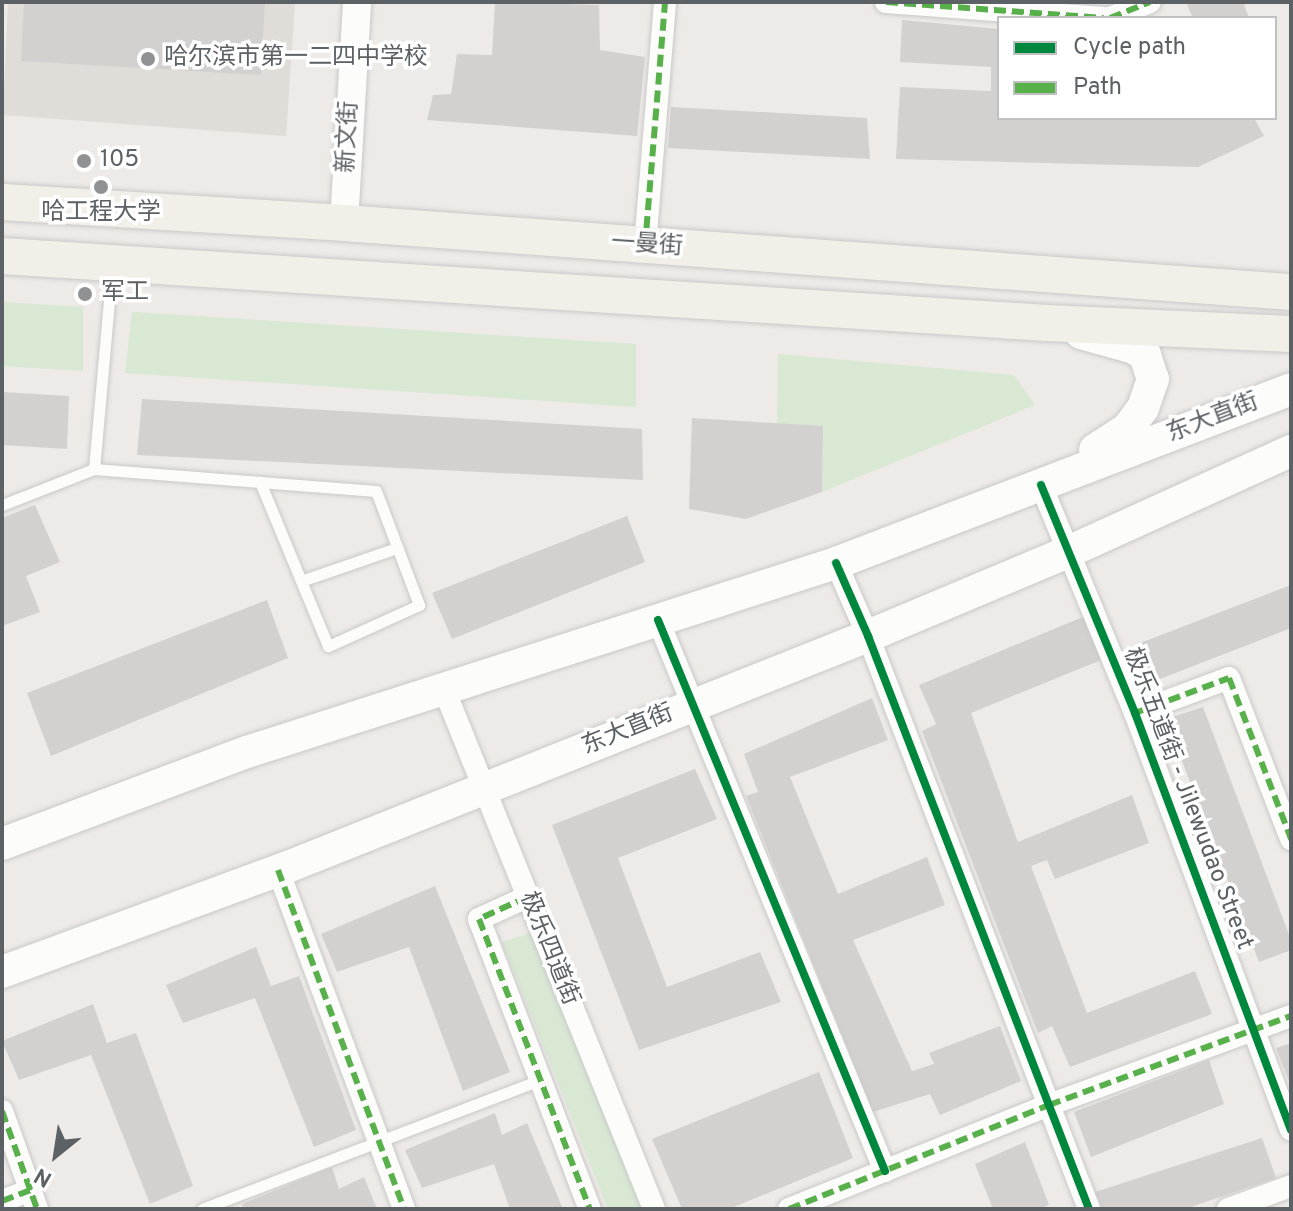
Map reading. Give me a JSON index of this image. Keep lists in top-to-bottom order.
{
  "streets": {
    "main road": ["一曼街", "东大直街"],
    "street": ["新文街", "极乐五道街 - Jilewudao Street", "极乐四道街"]
  },
  "crossings": [
    ["新文街", "一曼街"],
    ["东大直街", "极乐五道街 - Jilewudao Street"],
    ["东大直街", "极乐四道街"]
  ],
  "places": [
    "哈尔滨市第一二四中学校",
    "105",
    "哈工程大学",
    "军工"
  ],
  "legend": ["Cycle path", "Path"],
  "north": "bottom left"
}
